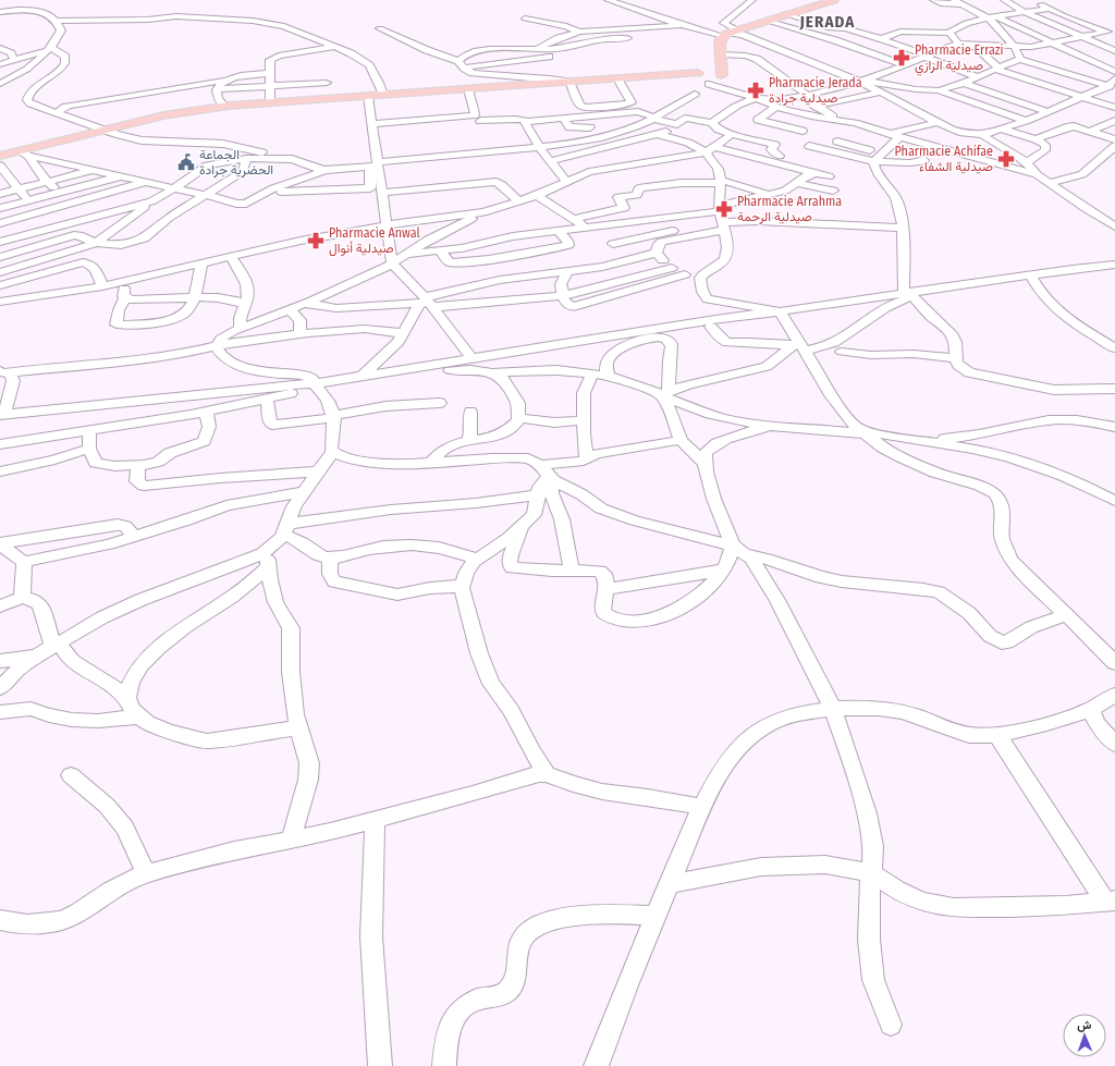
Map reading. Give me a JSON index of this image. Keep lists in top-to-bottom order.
{
  "districts": ["JERADA"],
  "places": {
    "pharmacy": [
      "Pharmacie Errazi صيدلية الرازي",
      "Pharmacie Jerada صيدلية جرادة",
      "Pharmacie Achifae صيدلية الشفاء",
      "Pharmacie Arrahma صيدلية الرحمة",
      "Pharmacie Anwal صيدلية أنوال"
    ],
    "public building": ["الجماعة الحضرية جرادة"]
  },
  "north": "top"
}
